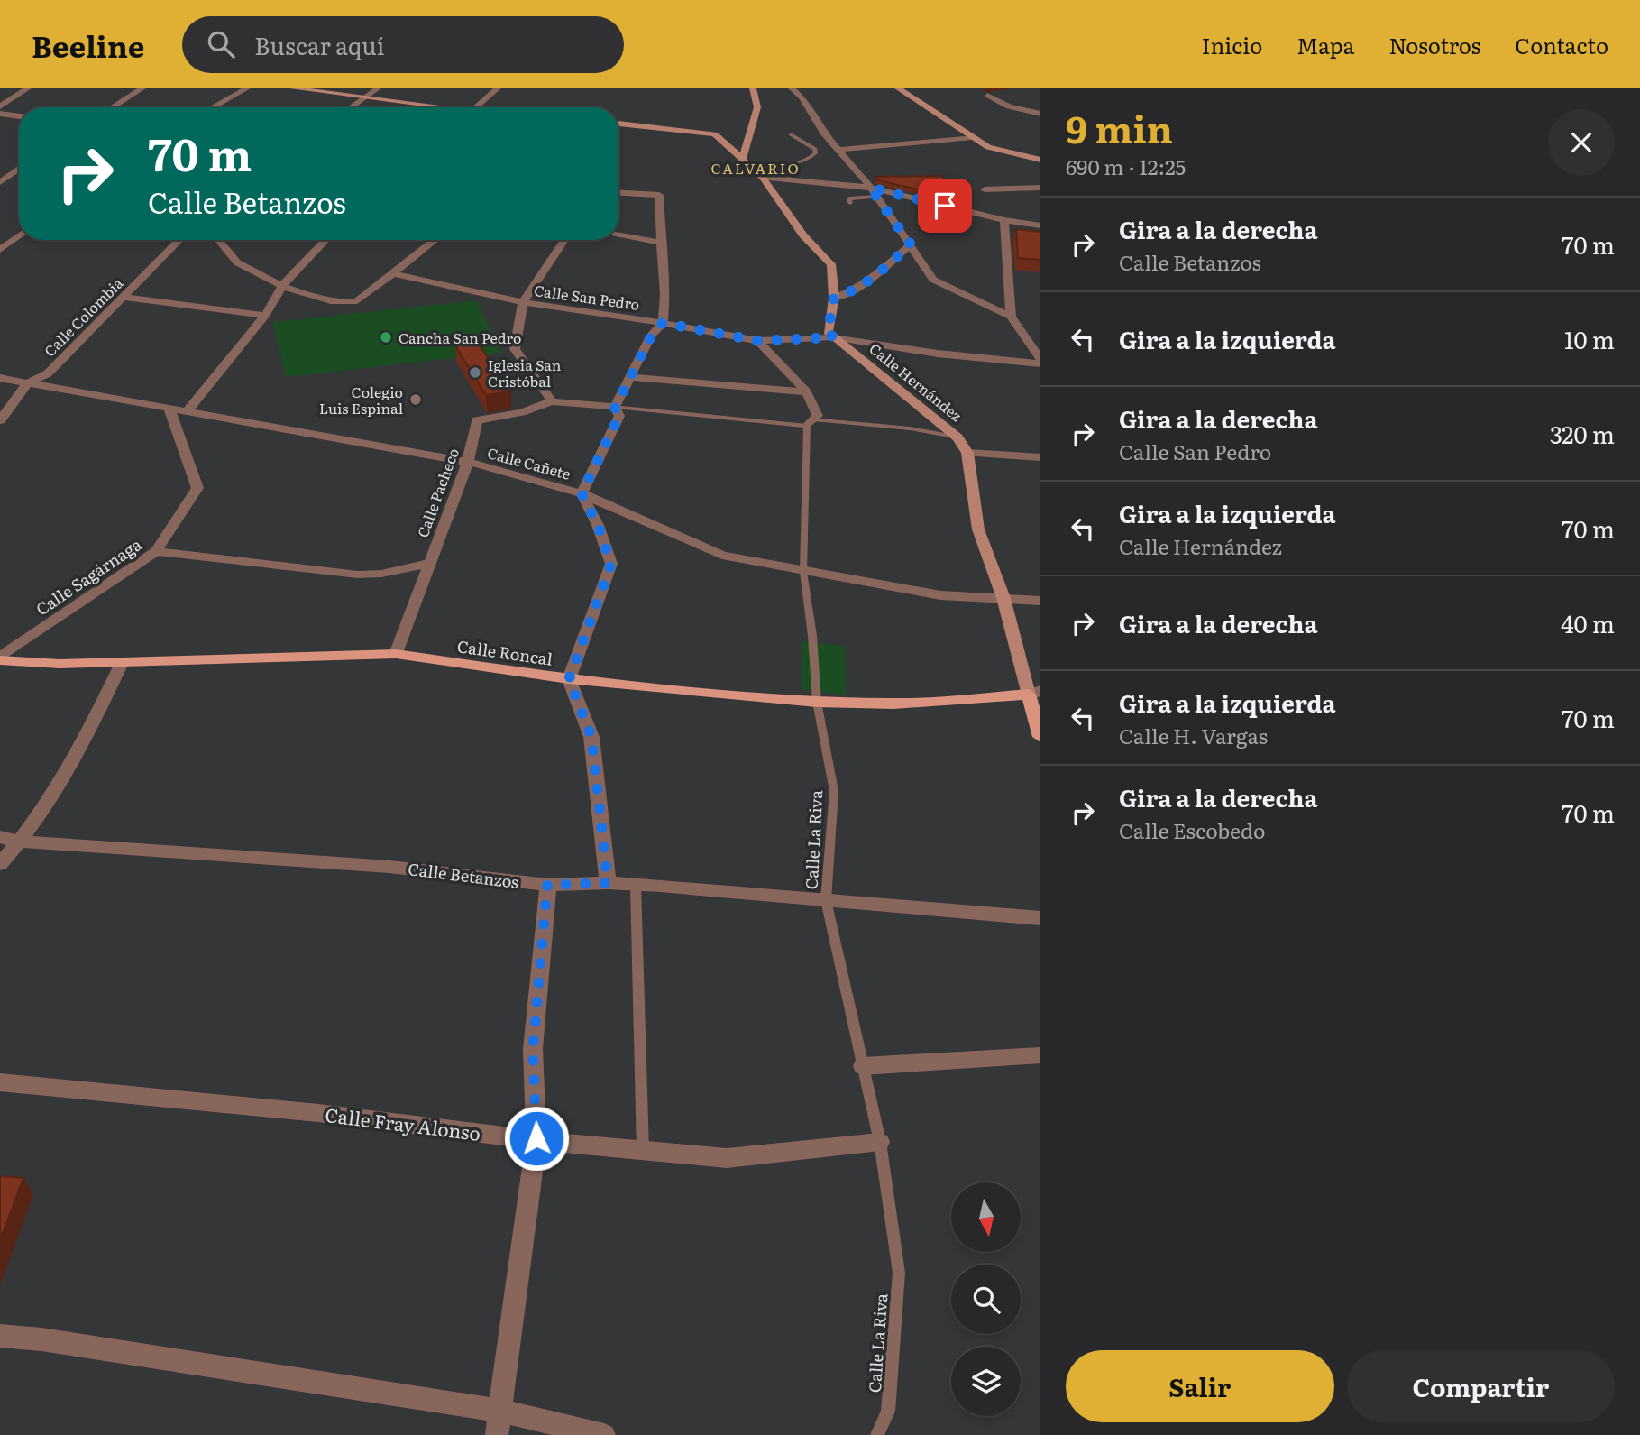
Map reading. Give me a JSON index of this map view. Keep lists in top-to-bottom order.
{
  "streets": {
    "main road": ["Calle Hernández", "Calle Roncal"],
    "street": [
      "Calle San Pedro",
      "Calle Colombia",
      "Calle Cañete",
      "Calle Pacheco",
      "Calle Sagárnaga",
      "Calle La Riva",
      "Calle Betanzos",
      "Calle Fray Alonso"
    ]
  },
  "crossings": [
    ["Calle San Pedro", "Calle Hernández"],
    ["Calle San Pedro", "Calle La Riva"],
    ["Calle Colombia", "Calle Cañete"],
    ["Calle Hernández", "Calle Cañete"],
    ["Calle Hernández", "Calle Roncal"],
    ["Calle Cañete", "Calle Pacheco"],
    ["Calle Cañete", "Calle Sagárnaga"],
    ["Calle Cañete", "Calle La Riva"],
    ["Calle Pacheco", "Calle Roncal"],
    ["Calle Sagárnaga", "Calle Roncal"],
    ["Calle Roncal", "Calle La Riva"],
    ["Calle La Riva", "Calle Betanzos"],
    ["Calle La Riva", "Calle Fray Alonso"]
  ],
  "districts": ["CALVARIO"],
  "places": ["Cancha San Pedro", "Iglesia San Cristóbal", "Colegio Luis Espinal"],
  "north": "bottom",
  "page": {
    "header": "Beeline",
    "search": "Buscar aquí",
    "nav": [
      "Inicio",
      "Mapa",
      "Nosotros",
      "Contacto"
    ],
    "heading": ["9 min", "690 m · 12:25"],
    "turn": ["70 m", "Calle Betanzos"],
    "list": [
      {
        "name": "Gira a la derecha",
        "note": "Calle Betanzos",
        "value": "70 m"
      },
      {
        "name": "Gira a la izquierda",
        "value": "10 m"
      },
      {
        "name": "Gira a la derecha",
        "note": "Calle San Pedro",
        "value": "320 m"
      },
      {
        "name": "Gira a la izquierda",
        "note": "Calle Hernández",
        "value": "70 m"
      },
      {
        "name": "Gira a la derecha",
        "value": "40 m"
      },
      {
        "name": "Gira a la izquierda",
        "note": "Calle H. Vargas",
        "value": "70 m"
      },
      {
        "name": "Gira a la derecha",
        "note": "Calle Escobedo",
        "value": "70 m"
      }
    ],
    "buttons": ["Salir", "Compartir"]
  }
}
